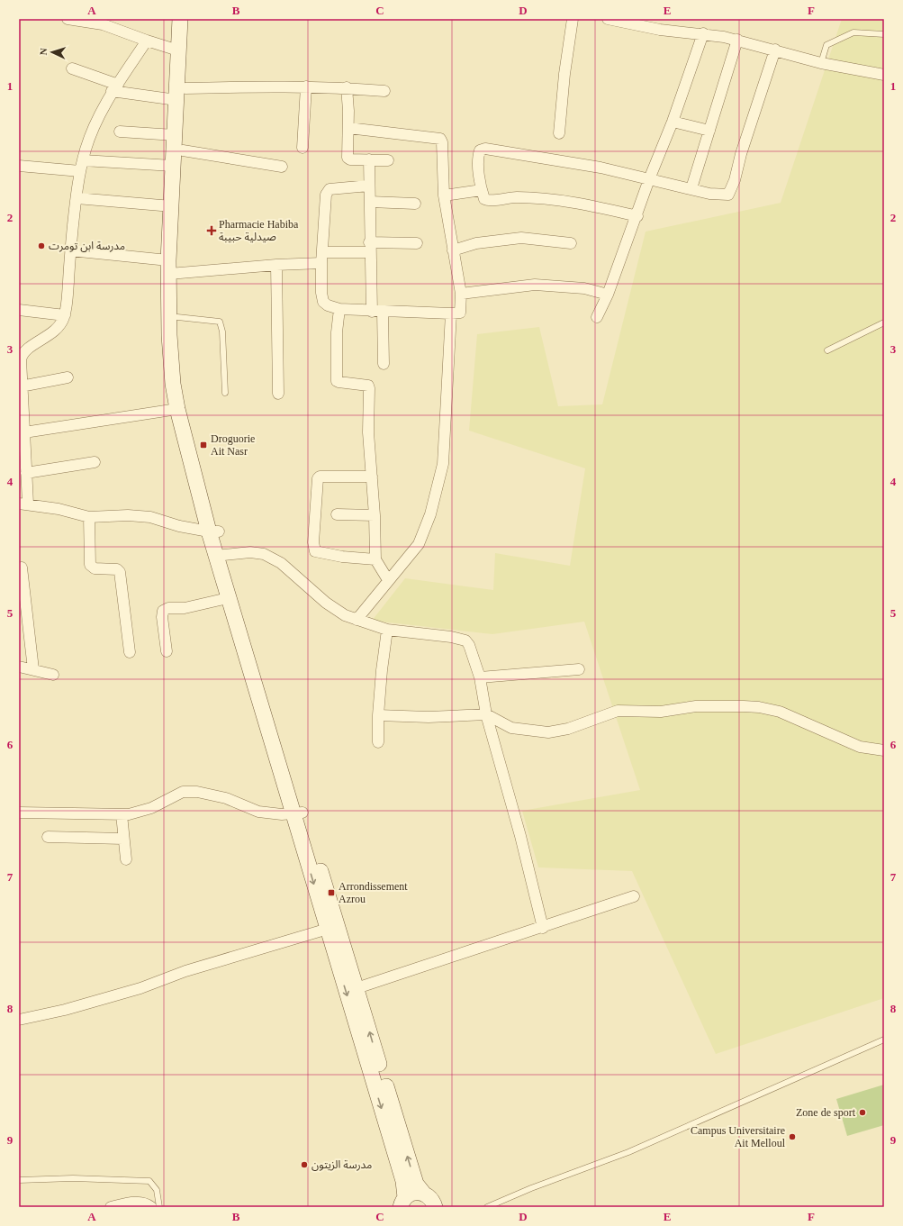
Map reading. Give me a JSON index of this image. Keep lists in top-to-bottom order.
{
  "places": {
    "health": ["Pharmacie Habiba صيدلية حبيبة"],
    "other": [
      "مدرسة ابن تومرت",
      "Zone de sport",
      "Campus Universitaire Ait Melloul",
      "مدرسة الزيتون"
    ],
    "transit": ["Droguorie Ait Nasr", "Arrondissement Azrou"]
  },
  "north": "left",
  "grid": {
    "columns": [
      "A",
      "B",
      "C",
      "D",
      "E",
      "F"
    ],
    "rows": [
      "1",
      "2",
      "3",
      "4",
      "5",
      "6",
      "7",
      "8",
      "9"
    ]
  }
}
